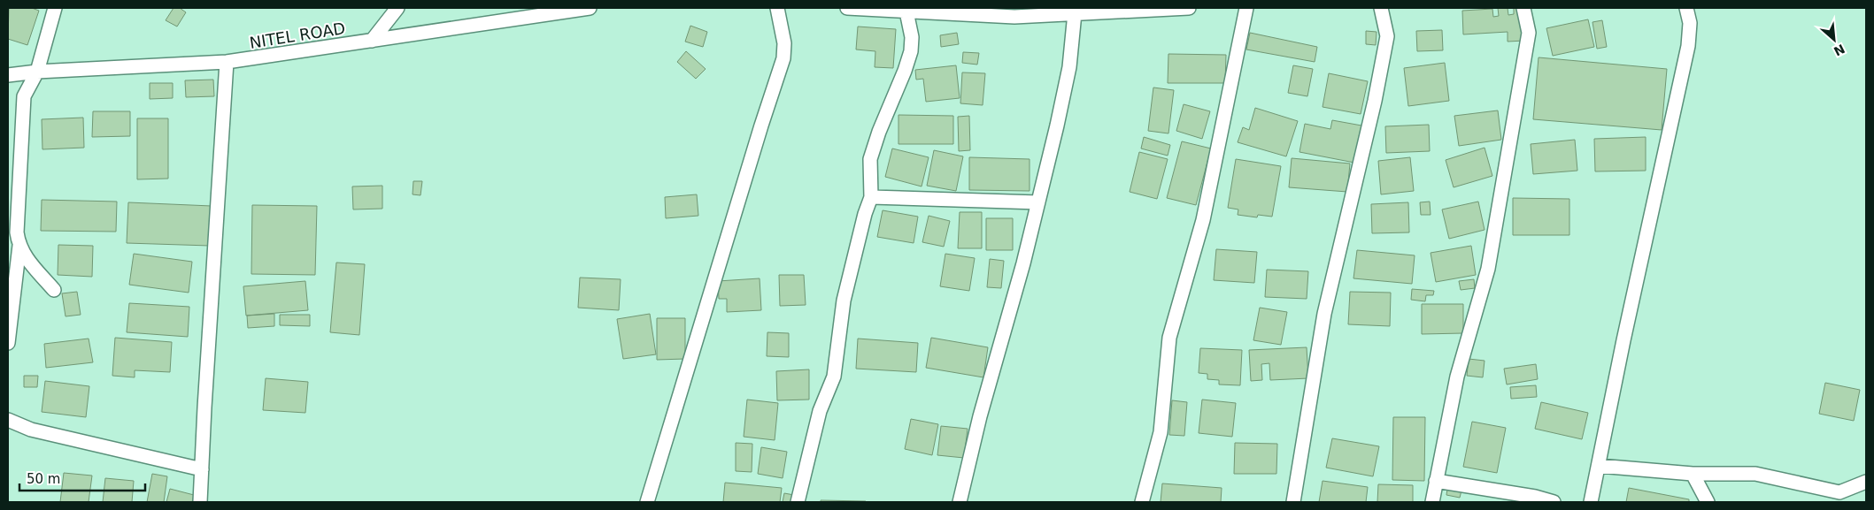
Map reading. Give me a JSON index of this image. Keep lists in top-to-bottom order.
{
  "streets": {
    "street": ["NITEL ROAD"]
  },
  "scale_bar": "50 m",
  "north": "bottom right"
}
